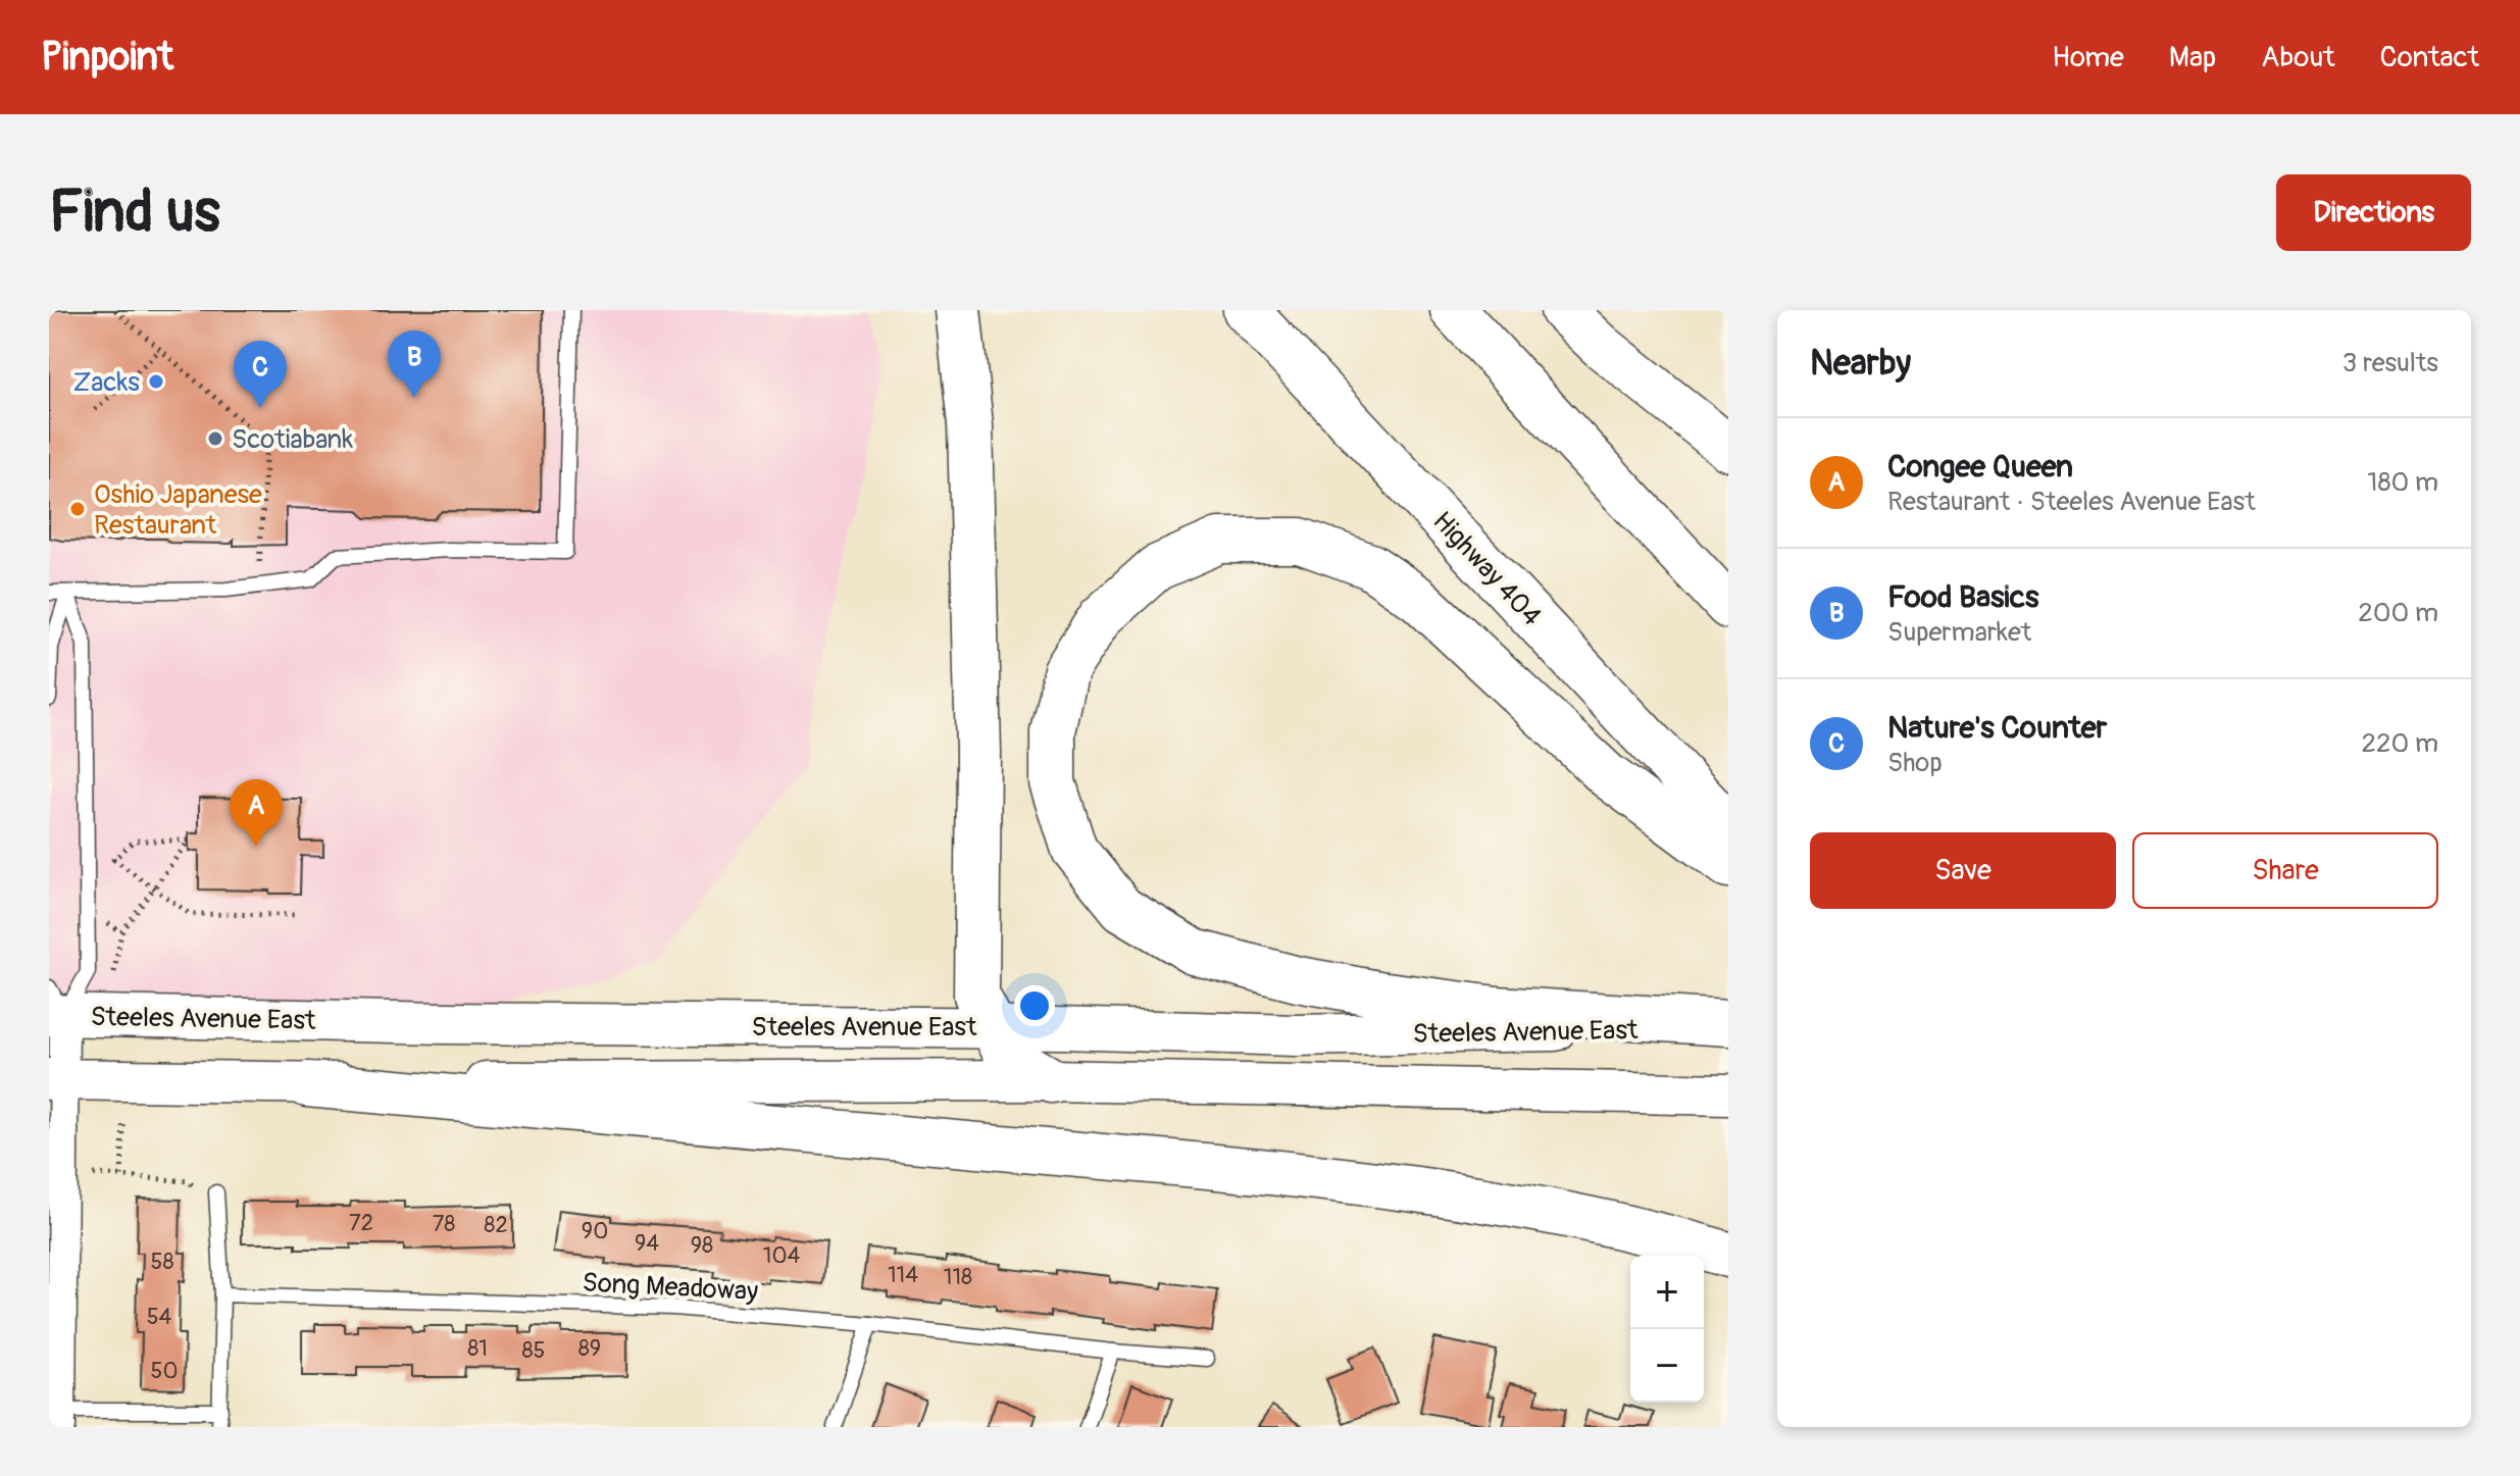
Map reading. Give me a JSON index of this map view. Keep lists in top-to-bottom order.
{
  "streets": {
    "highway": ["Highway 404"],
    "main road": ["Steeles Avenue East"],
    "lane": ["Song Meadoway"]
  },
  "places": ["Zacks", "Scotiabank", "Oshio Japanese Restaurant"],
  "house_numbers": [
    "72",
    "78",
    "82",
    "90",
    "94",
    "98",
    "104",
    "58",
    "114",
    "118",
    "54",
    "81",
    "89",
    "85",
    "50"
  ],
  "page": {
    "header": "Pinpoint",
    "nav": [
      "Home",
      "Map",
      "About",
      "Contact"
    ],
    "buttons": [
      "Directions",
      ["Save", "Share"]
    ],
    "title": "Find us",
    "heading": ["Nearby", "3 results"],
    "pins": ["B", "C", "A"],
    "list": [
      {
        "mark": "A",
        "name": "Congee Queen",
        "note": "Restaurant · Steeles Avenue East",
        "value": "180 m"
      },
      {
        "mark": "B",
        "name": "Food Basics",
        "note": "Supermarket",
        "value": "200 m"
      },
      {
        "mark": "C",
        "name": "Nature's Counter",
        "note": "Shop",
        "value": "220 m"
      }
    ],
    "map_buttons": ["+", "−"]
  }
}
